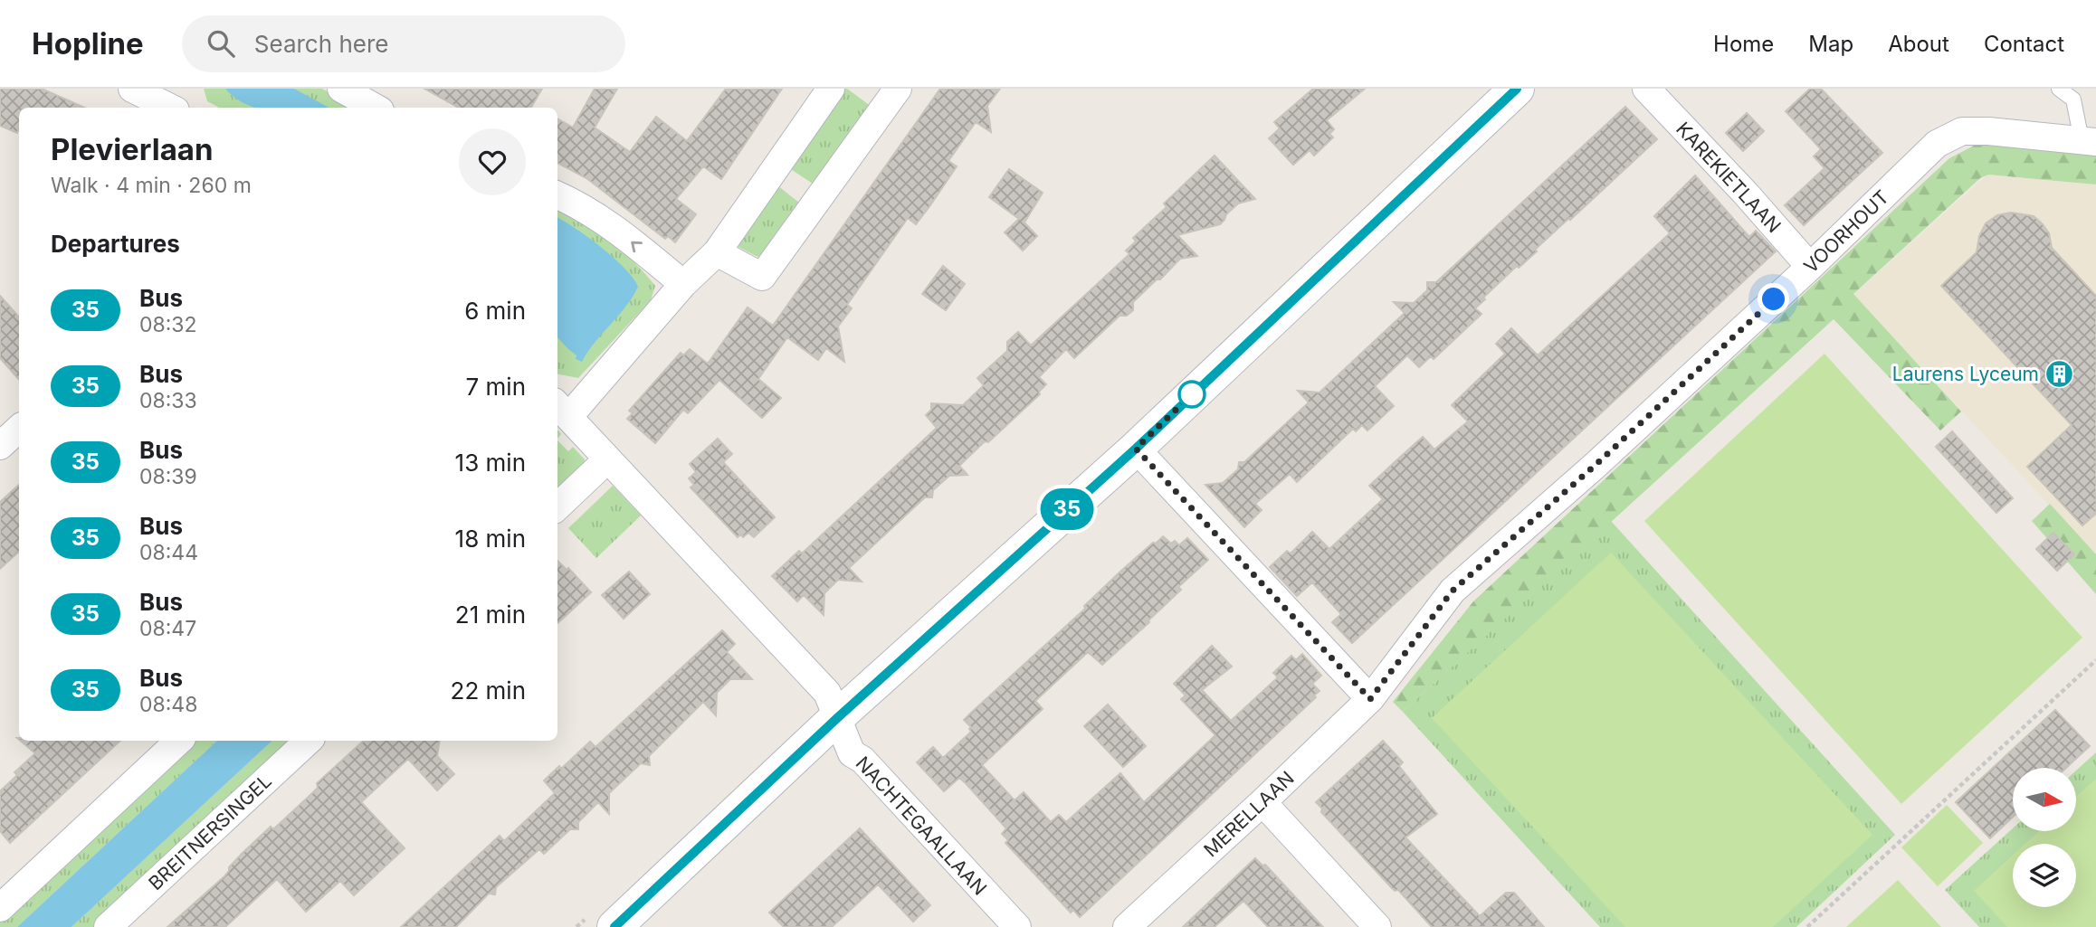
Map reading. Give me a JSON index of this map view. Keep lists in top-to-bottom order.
{
  "streets": {
    "street": [
      "KAREKIETLAAN",
      "VOORHOUT",
      "MERELLAAN",
      "NACHTEGAALLAAN",
      "BREITNERSINGEL"
    ]
  },
  "crossings": [
    ["KAREKIETLAAN", "VOORHOUT"],
    ["VOORHOUT", "MERELLAAN"]
  ],
  "places": {
    "building": ["Laurens Lyceum"]
  },
  "lines": ["bus line 35"],
  "north": "right",
  "page": {
    "header": "Hopline",
    "search": "Search here",
    "nav": [
      "Home",
      "Map",
      "About",
      "Contact"
    ],
    "on_map": "35",
    "heading": [
      ["Plevierlaan", "Walk · 4 min · 260 m"],
      "Departures"
    ],
    "list": [
      {
        "mark": "35",
        "name": "Bus",
        "note": "08:32",
        "value": "6 min"
      },
      {
        "mark": "35",
        "name": "Bus",
        "note": "08:33",
        "value": "7 min"
      },
      {
        "mark": "35",
        "name": "Bus",
        "note": "08:39",
        "value": "13 min"
      },
      {
        "mark": "35",
        "name": "Bus",
        "note": "08:44",
        "value": "18 min"
      },
      {
        "mark": "35",
        "name": "Bus",
        "note": "08:47",
        "value": "21 min"
      },
      {
        "mark": "35",
        "name": "Bus",
        "note": "08:48",
        "value": "22 min"
      }
    ]
  }
}
